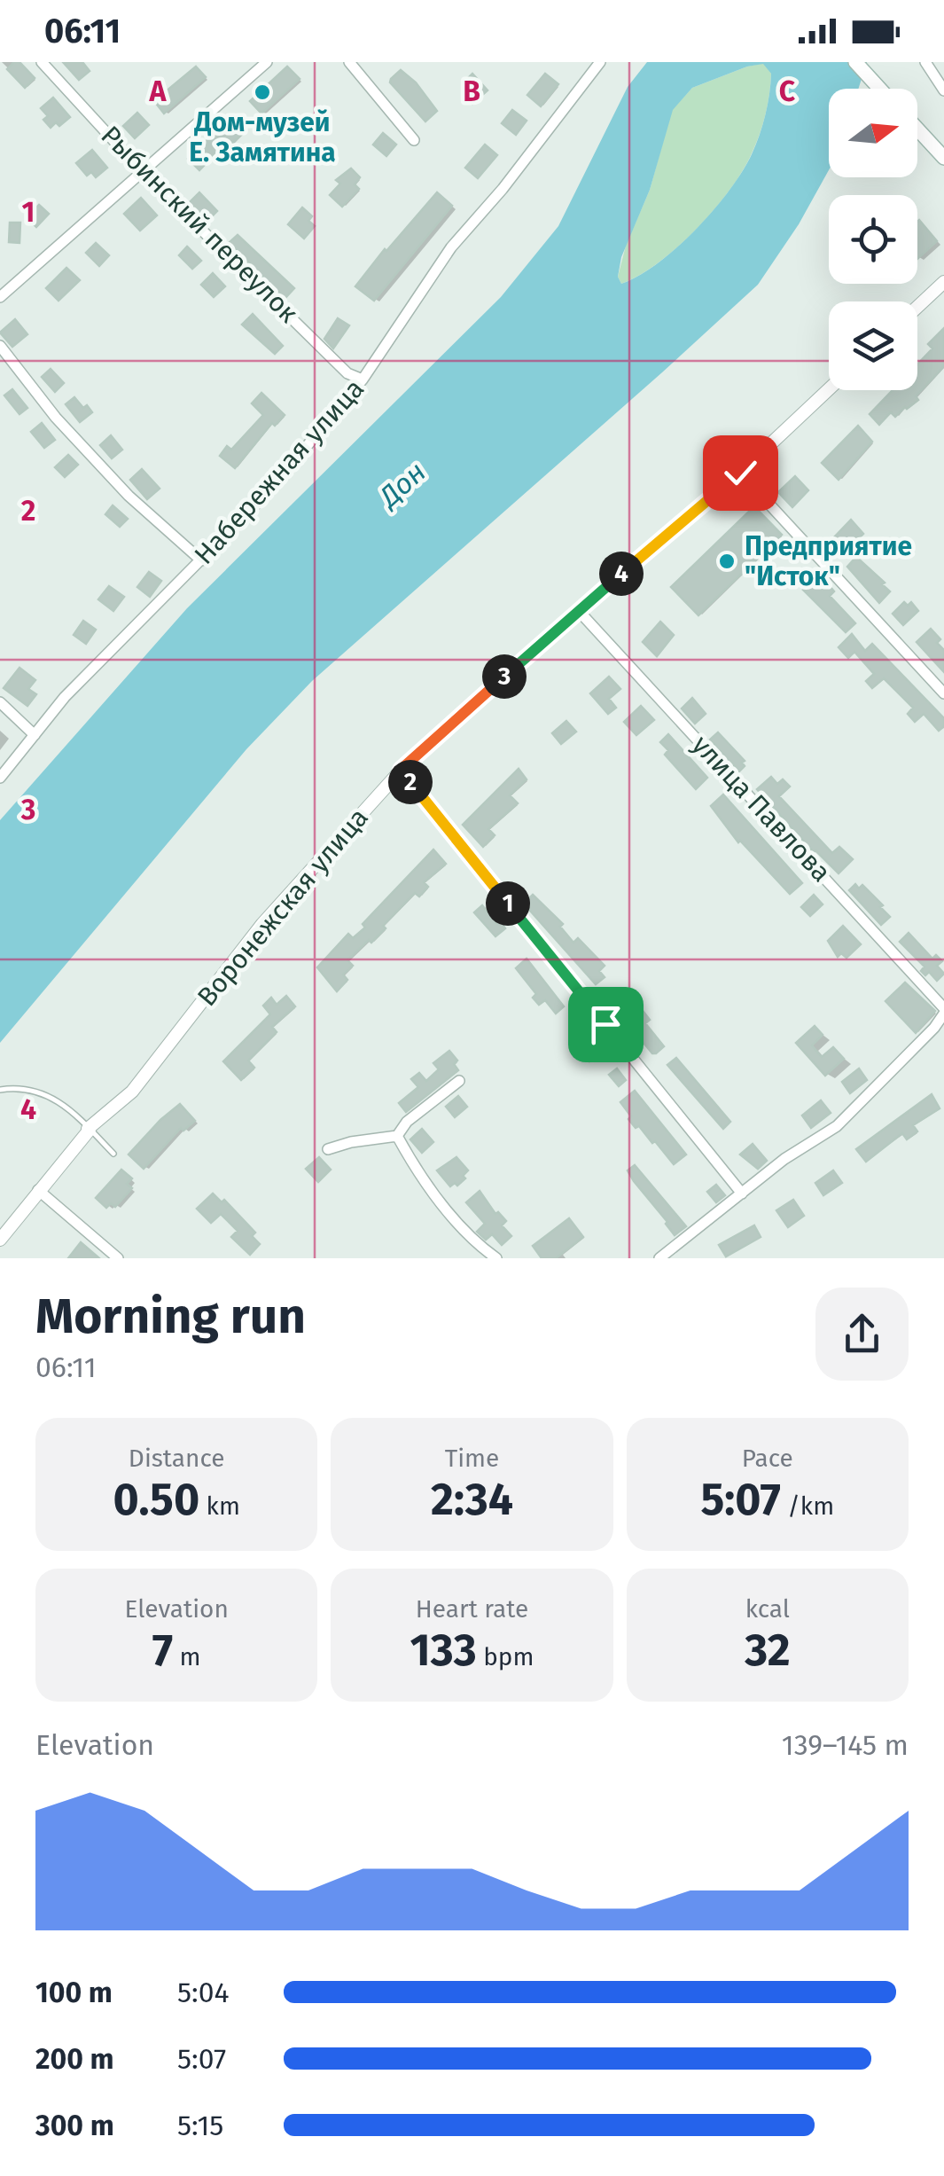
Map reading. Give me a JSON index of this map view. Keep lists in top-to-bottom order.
{
  "streets": {
    "street": [
      "Рыбинский переулок",
      "Набережная улица",
      "улица Павлова",
      "Воронежская улица"
    ]
  },
  "crossings": [
    ["Рыбинский переулок", "Набережная улица"],
    ["улица Павлова", "Воронежская улица"]
  ],
  "water": ["Дон"],
  "places": ["Дом-музей Е. Замятина", "Предприятие \"Исток\""],
  "north": "right",
  "page": {
    "status": "06:11",
    "pins": [
      "4",
      "3",
      "2",
      "1"
    ],
    "heading": ["Morning run", "06:11"],
    "stats": [
      ["Distance", "0.50 km"],
      ["Time", "2:34"],
      ["Pace", "5:07 /km"],
      ["Elevation", "7 m"],
      ["Heart rate", "133 bpm"],
      ["kcal", "32"]
    ],
    "chart": ["Elevation", "139–145 m"],
    "list": [
      {
        "name": "100 m",
        "note": "5:04"
      },
      {
        "name": "200 m",
        "note": "5:07"
      },
      {
        "name": "300 m",
        "note": "5:15"
      }
    ]
  },
  "grid": {
    "columns": ["A", "B", "C"],
    "rows": [
      "1",
      "2",
      "3",
      "4"
    ]
  }
}
